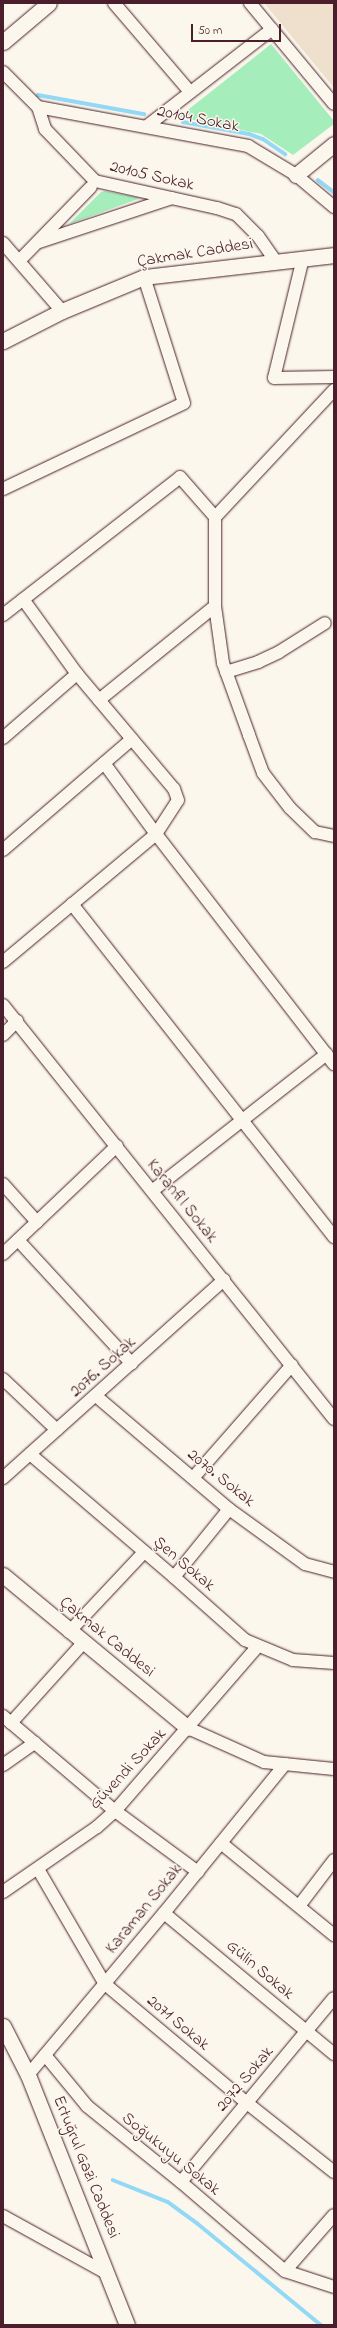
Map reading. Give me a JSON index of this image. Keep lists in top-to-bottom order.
{
  "streets": {
    "main road": ["Çakmak Caddesi", "Ertuğrul Gazi Caddesi"],
    "street": [
      "20104 Sokak",
      "20105 Sokak",
      "Karanfil Sokak",
      "2076. Sokak",
      "2070. Sokak",
      "Şen Sokak",
      "Güvendi Sokak",
      "Karaman Sokak",
      "Gülin Sokak",
      "2071 Sokak",
      "2072 Sokak",
      "Soğukuyu Sokak"
    ]
  },
  "crossings": [
    ["20104 Sokak", "20105 Sokak"],
    ["20105 Sokak", "Çakmak Caddesi"],
    ["Çakmak Caddesi", "Güvendi Sokak"],
    ["Karanfil Sokak", "2076. Sokak"],
    ["2076. Sokak", "2070. Sokak"],
    ["2076. Sokak", "Şen Sokak"],
    ["Şen Sokak", "Güvendi Sokak"],
    ["Güvendi Sokak", "2071 Sokak"],
    ["Karaman Sokak", "Gülin Sokak"],
    ["Karaman Sokak", "2071 Sokak"],
    ["Karaman Sokak", "Soğukuyu Sokak"],
    ["Karaman Sokak", "Ertuğrul Gazi Caddesi"],
    ["Gülin Sokak", "2072 Sokak"],
    ["2071 Sokak", "2072 Sokak"],
    ["2072 Sokak", "Soğukuyu Sokak"]
  ],
  "scale_bar": "50 m"
}
